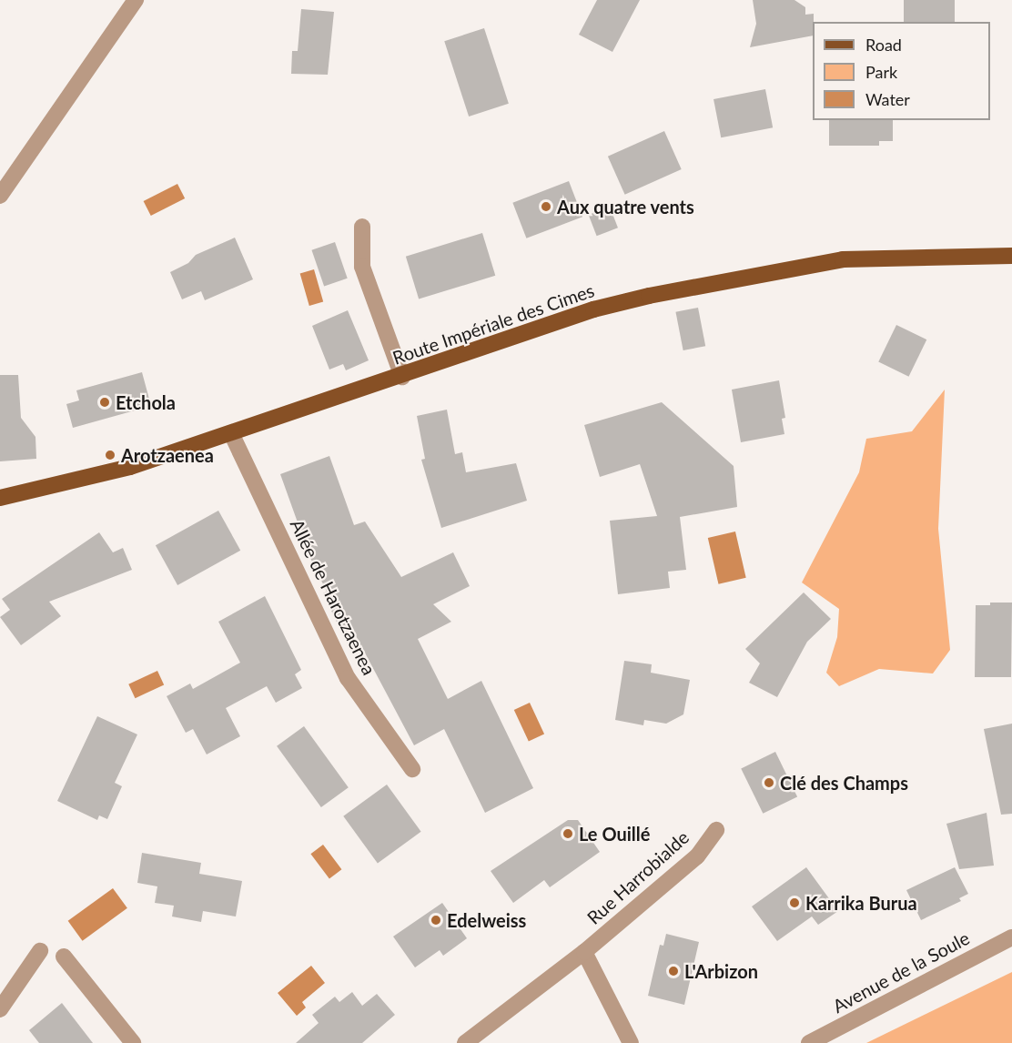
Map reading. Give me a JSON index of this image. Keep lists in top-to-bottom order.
{
  "streets": {
    "main road": ["Route Impériale des Cimes"],
    "street": ["Allée de Harotzaenea", "Rue Harrobialde", "Avenue de la Soule"]
  },
  "crossings": [
    ["Route Impériale des Cimes", "Allée de Harotzaenea"]
  ],
  "places": [
    "Aux quatre vents",
    "Etchola",
    "Arotzaenea",
    "Clé des Champs",
    "Le Ouillé",
    "Karrika Burua",
    "Edelweiss",
    "L'Arbizon"
  ],
  "legend": ["Road", "Park", "Water"]
}
